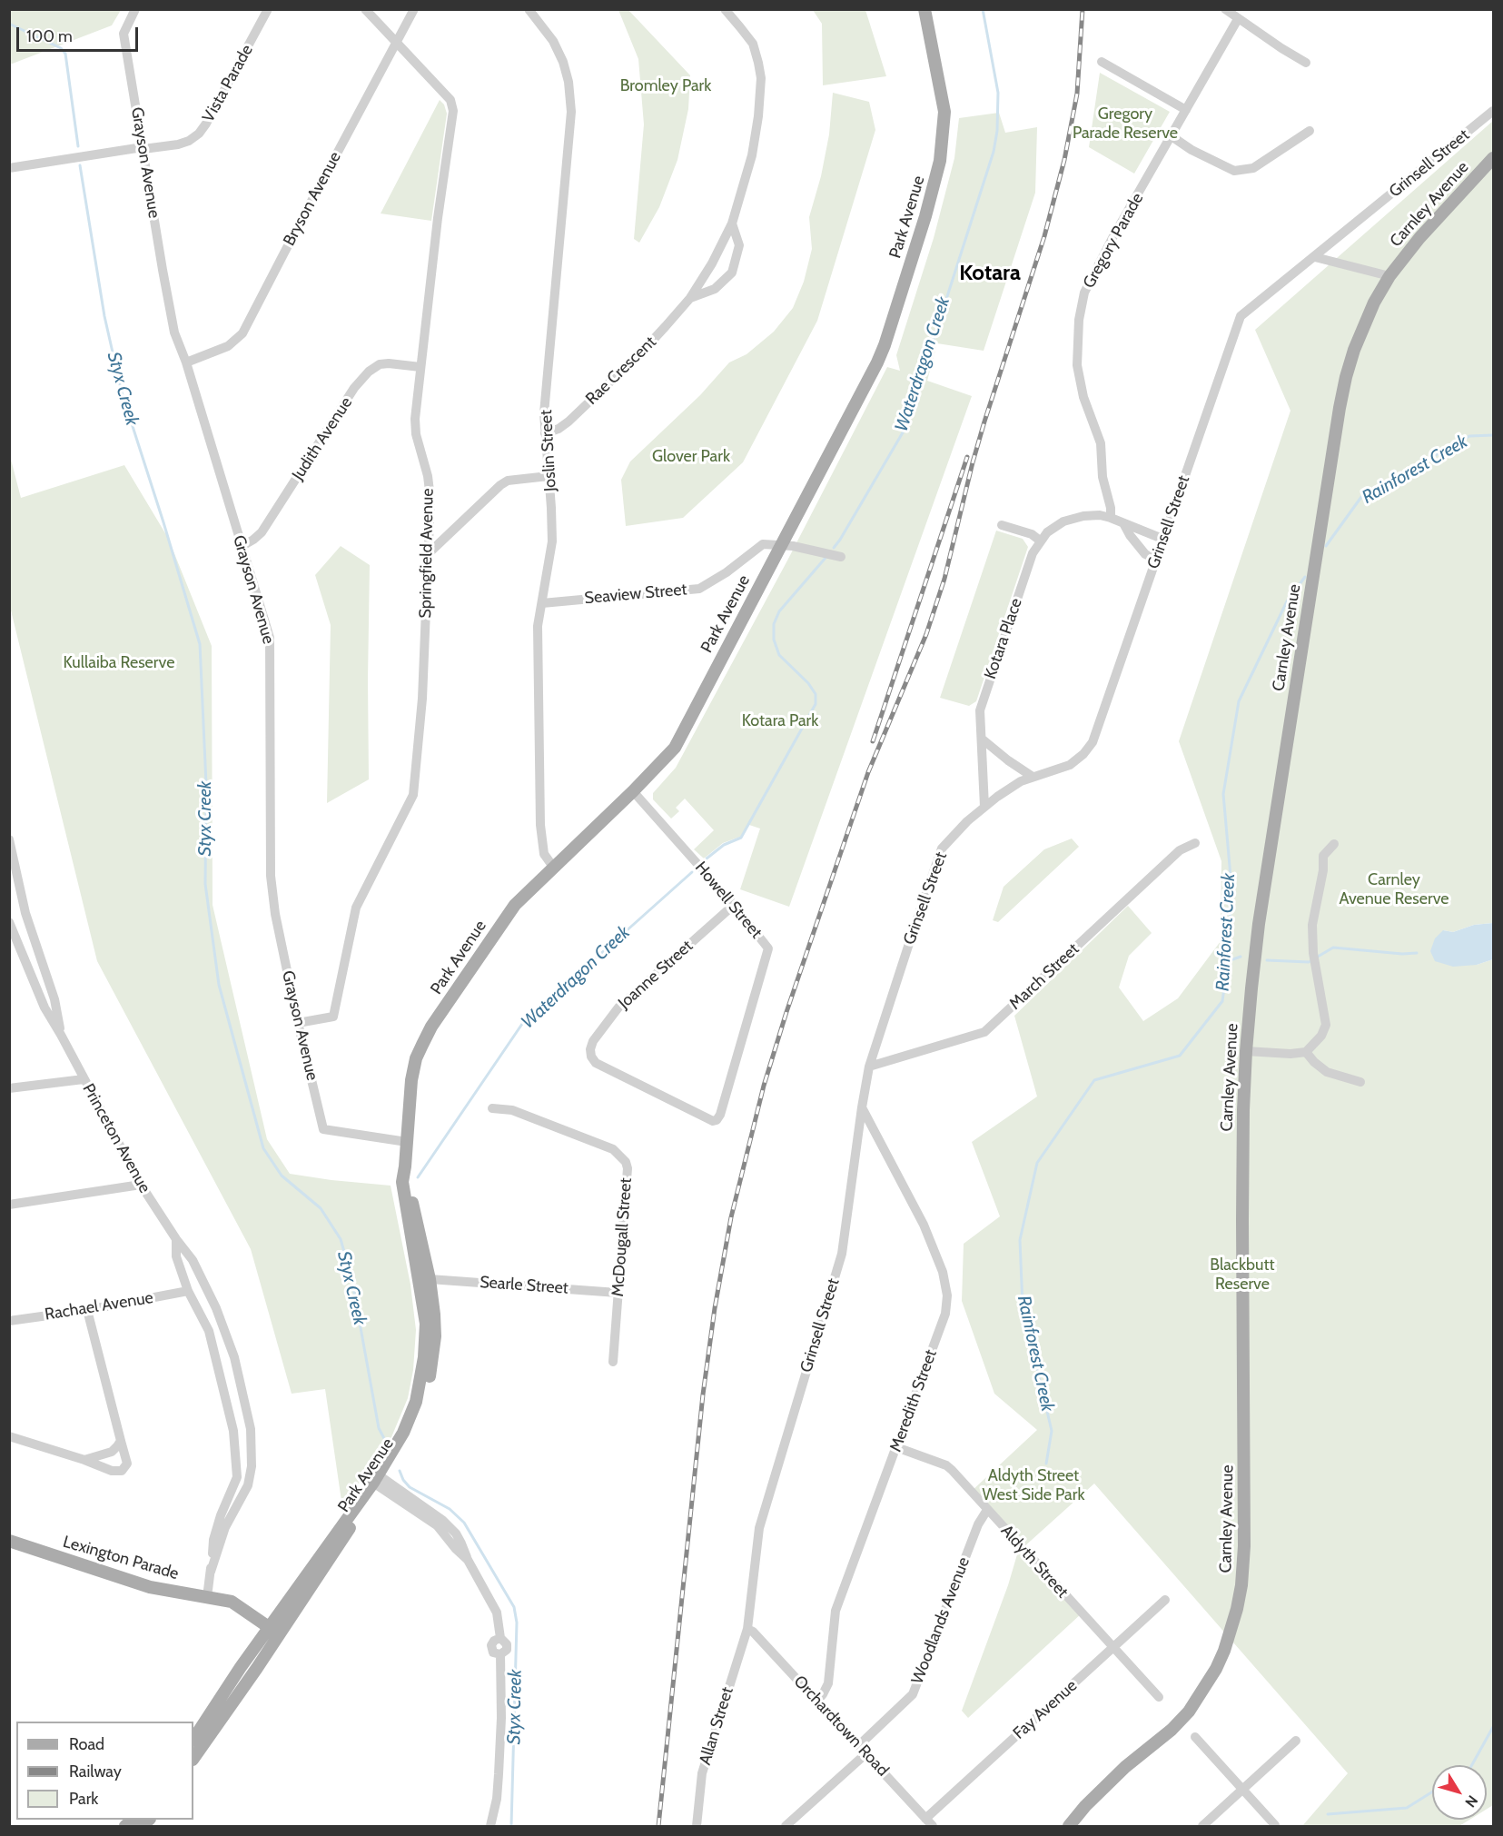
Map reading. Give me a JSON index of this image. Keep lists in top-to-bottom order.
{
  "streets": {
    "main road": ["Carnley Avenue", "Park Avenue", "Lexington Parade"],
    "street": [
      "Vista Parade",
      "Grayson Avenue",
      "Grinsell Street",
      "Bryson Avenue",
      "Gregory Parade",
      "Rae Crescent",
      "Judith Avenue",
      "Joslin Street",
      "Springfield Avenue",
      "Seaview Street",
      "Kotara Place",
      "Howell Street",
      "Joanne Street",
      "March Street",
      "Princeton Avenue",
      "McDougall Street",
      "Searle Street",
      "Rachael Avenue",
      "Meredith Street",
      "Aldyth Street",
      "Woodlands Avenue",
      "Fay Avenue",
      "Allan Street",
      "Orchardtown Road"
    ]
  },
  "crossings": [
    ["Vista Parade", "Grayson Avenue"],
    ["Grayson Avenue", "Bryson Avenue"],
    ["Grayson Avenue", "Park Avenue"],
    ["Grayson Avenue", "Judith Avenue"],
    ["Grayson Avenue", "Springfield Avenue"],
    ["Grinsell Street", "Kotara Place"],
    ["Grinsell Street", "March Street"],
    ["Grinsell Street", "Meredith Street"],
    ["Grinsell Street", "Allan Street"],
    ["Grinsell Street", "Orchardtown Road"],
    ["Bryson Avenue", "Springfield Avenue"],
    ["Park Avenue", "Joslin Street"],
    ["Park Avenue", "Seaview Street"],
    ["Park Avenue", "Howell Street"],
    ["Park Avenue", "Searle Street"],
    ["Park Avenue", "Lexington Parade"],
    ["Gregory Parade", "Kotara Place"],
    ["Rae Crescent", "Joslin Street"],
    ["Judith Avenue", "Springfield Avenue"],
    ["Joslin Street", "Seaview Street"],
    ["Howell Street", "Joanne Street"],
    ["Princeton Avenue", "Rachael Avenue"],
    ["Princeton Avenue", "Lexington Parade"],
    ["McDougall Street", "Searle Street"],
    ["Meredith Street", "Aldyth Street"],
    ["Meredith Street", "Orchardtown Road"],
    ["Aldyth Street", "Woodlands Avenue"],
    ["Aldyth Street", "Fay Avenue"],
    ["Woodlands Avenue", "Orchardtown Road"],
    ["Fay Avenue", "Orchardtown Road"],
    ["Allan Street", "Orchardtown Road"]
  ],
  "districts": ["Kotara"],
  "water": ["Waterdragon Creek", "Styx Creek", "Rainforest Creek"],
  "parks": [
    "Bromley Park",
    "Gregory Parade Reserve",
    "Glover Park",
    "Kullaiba Reserve",
    "Kotara Park",
    "Carnley Avenue Reserve",
    "Blackbutt Reserve",
    "Aldyth Street West Side Park"
  ],
  "legend": ["Road", "Railway", "Park"],
  "scale_bar": "100 m",
  "north": "bottom right"
}
